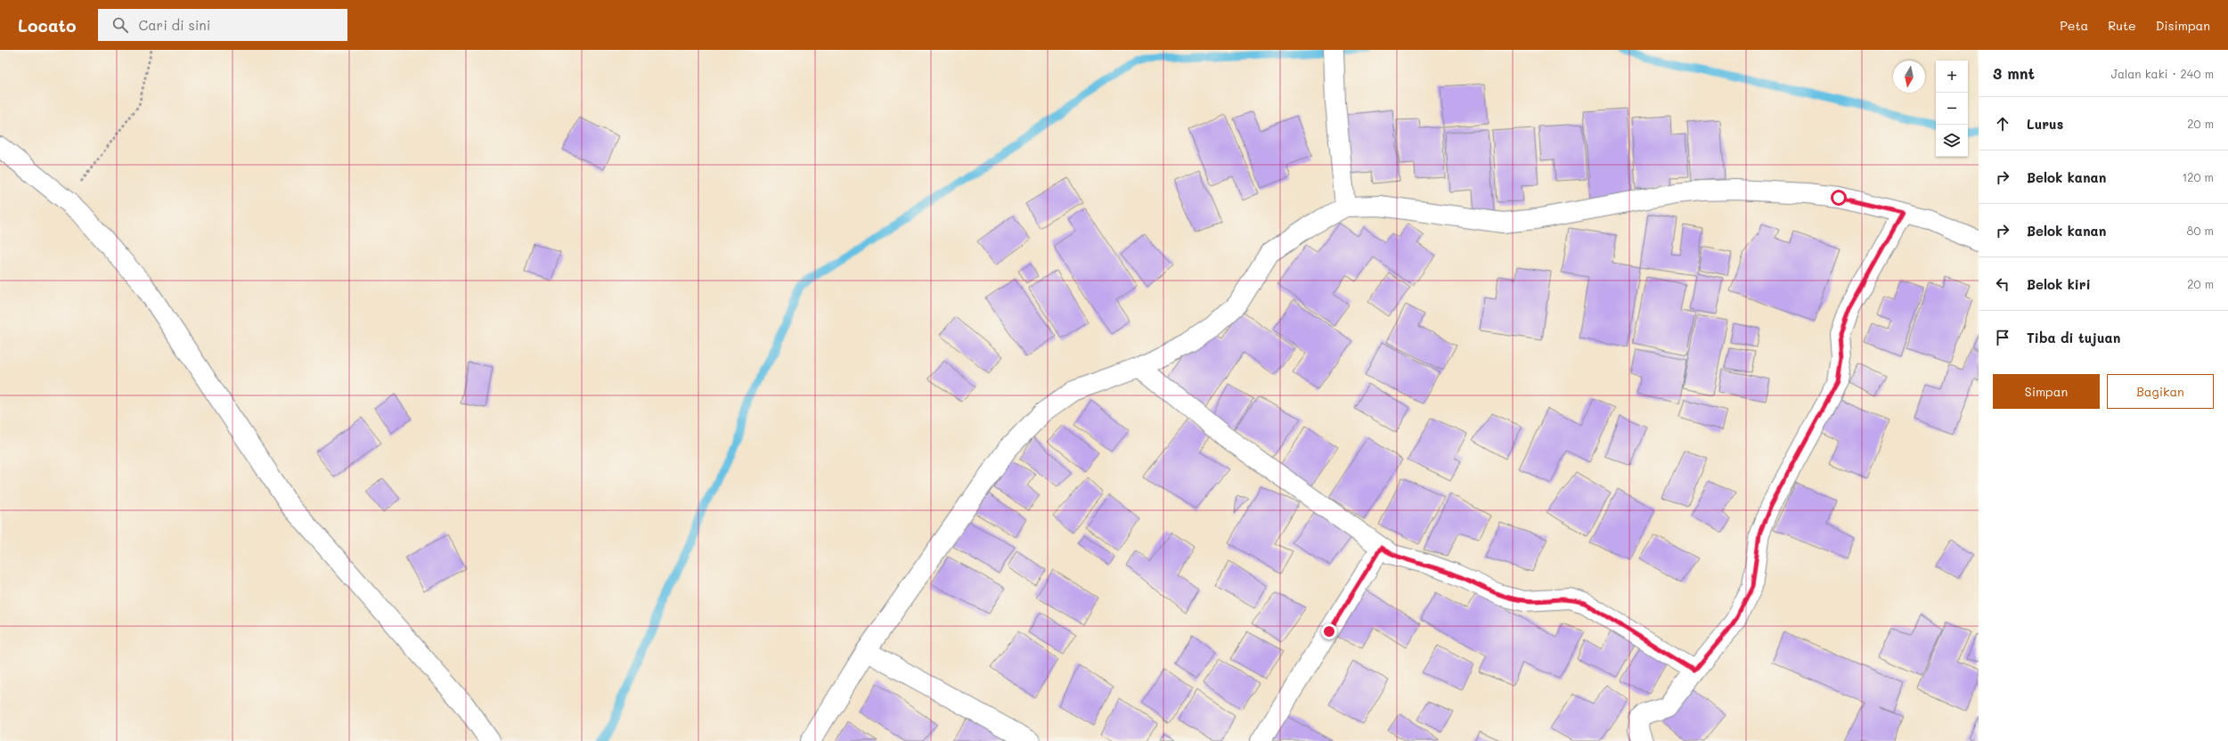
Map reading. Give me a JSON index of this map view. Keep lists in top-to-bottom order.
{
  "north": "bottom",
  "page": {
    "header": "Locato",
    "search": "Cari di sini",
    "nav": ["Peta", "Rute", "Disimpan"],
    "heading": ["3 mnt", "Jalan kaki · 240 m"],
    "map_buttons": ["+", "−"],
    "list": [
      ["Lurus", "20 m"],
      ["Belok kanan", "120 m"],
      ["Belok kanan", "80 m"],
      ["Belok kiri", "20 m"],
      "Tiba di tujuan"
    ],
    "buttons": ["Simpan", "Bagikan"]
  }
}
